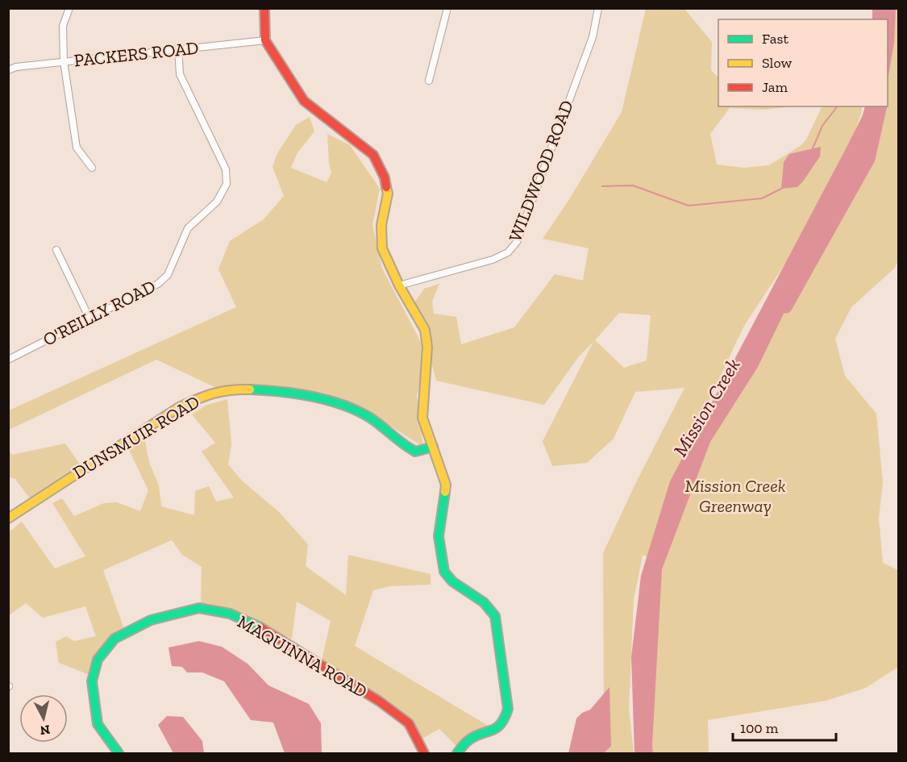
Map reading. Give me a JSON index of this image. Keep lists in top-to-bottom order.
{
  "streets": {
    "street": [
      "PACKERS ROAD",
      "WILDWOOD ROAD",
      "O'REILLY ROAD",
      "DUNSMUIR ROAD",
      "MAQUINNA ROAD"
    ]
  },
  "crossings": [
    ["PACKERS ROAD", "O'REILLY ROAD"]
  ],
  "water": ["Mission Creek"],
  "parks": ["Mission Creek Greenway"],
  "legend": ["Fast", "Slow", "Jam"],
  "scale_bar": "100 m",
  "north": "bottom"
}
